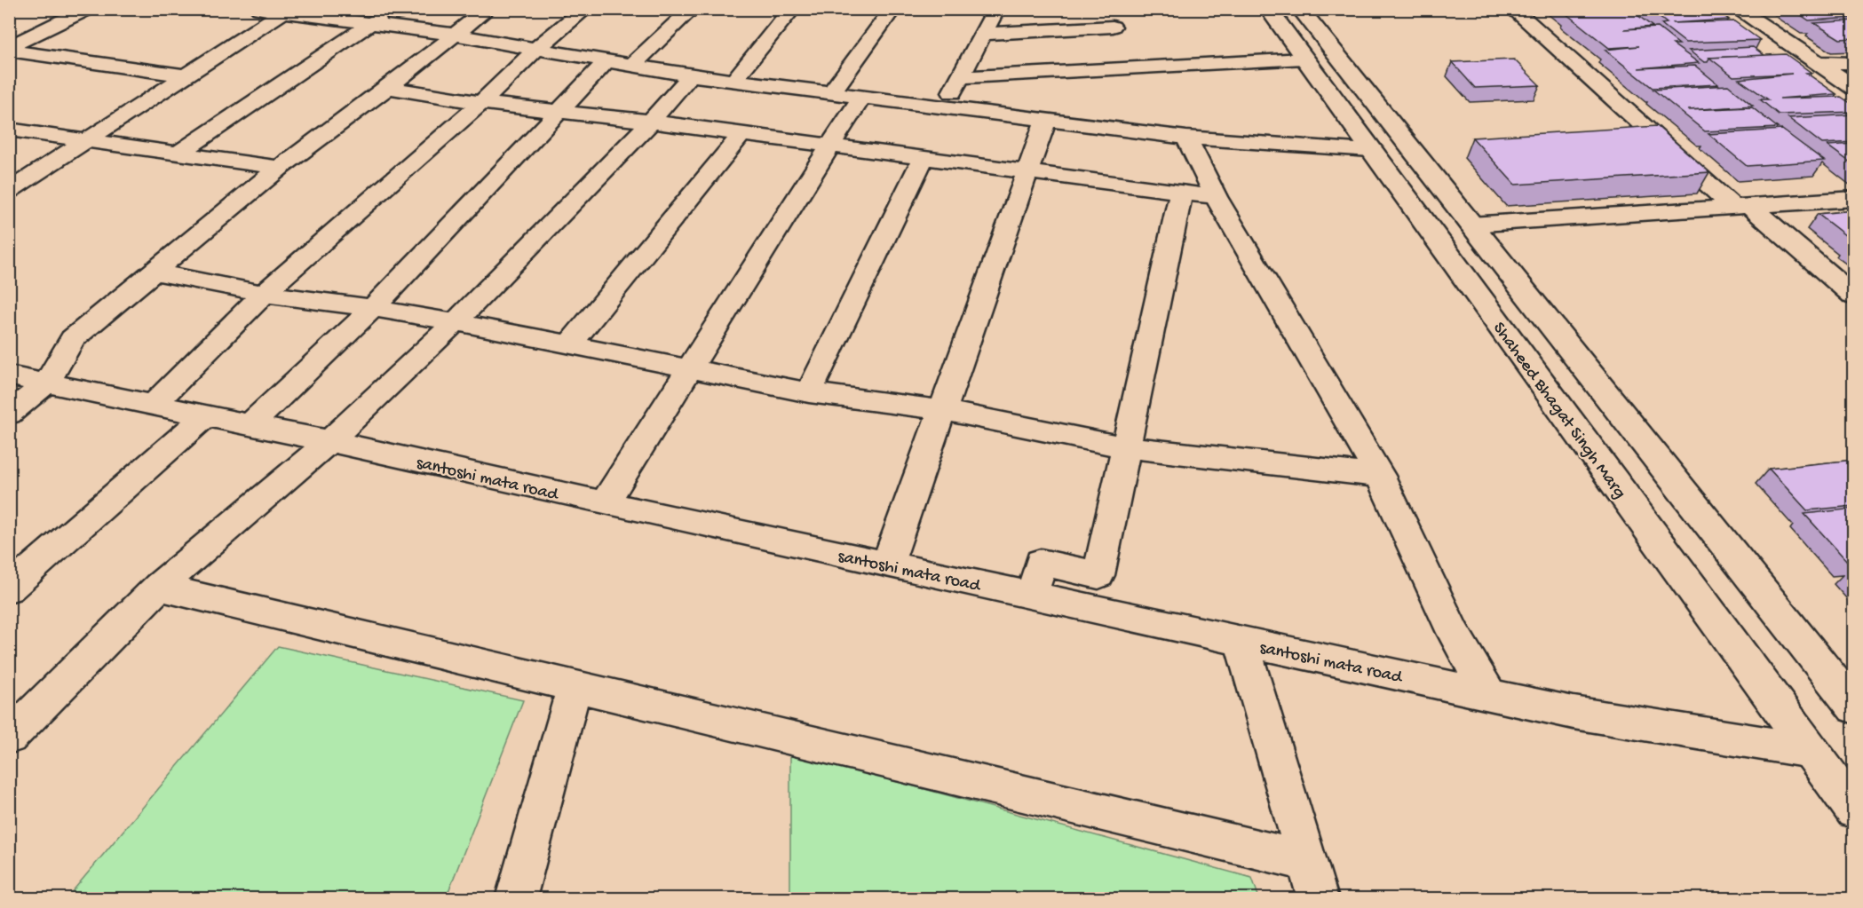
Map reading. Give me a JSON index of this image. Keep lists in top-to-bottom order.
{
  "streets": {
    "street": ["Shaheed Bhagat Singh Marg", "santoshi mata road"]
  },
  "crossings": [
    ["Shaheed Bhagat Singh Marg", "santoshi mata road"]
  ]
}
